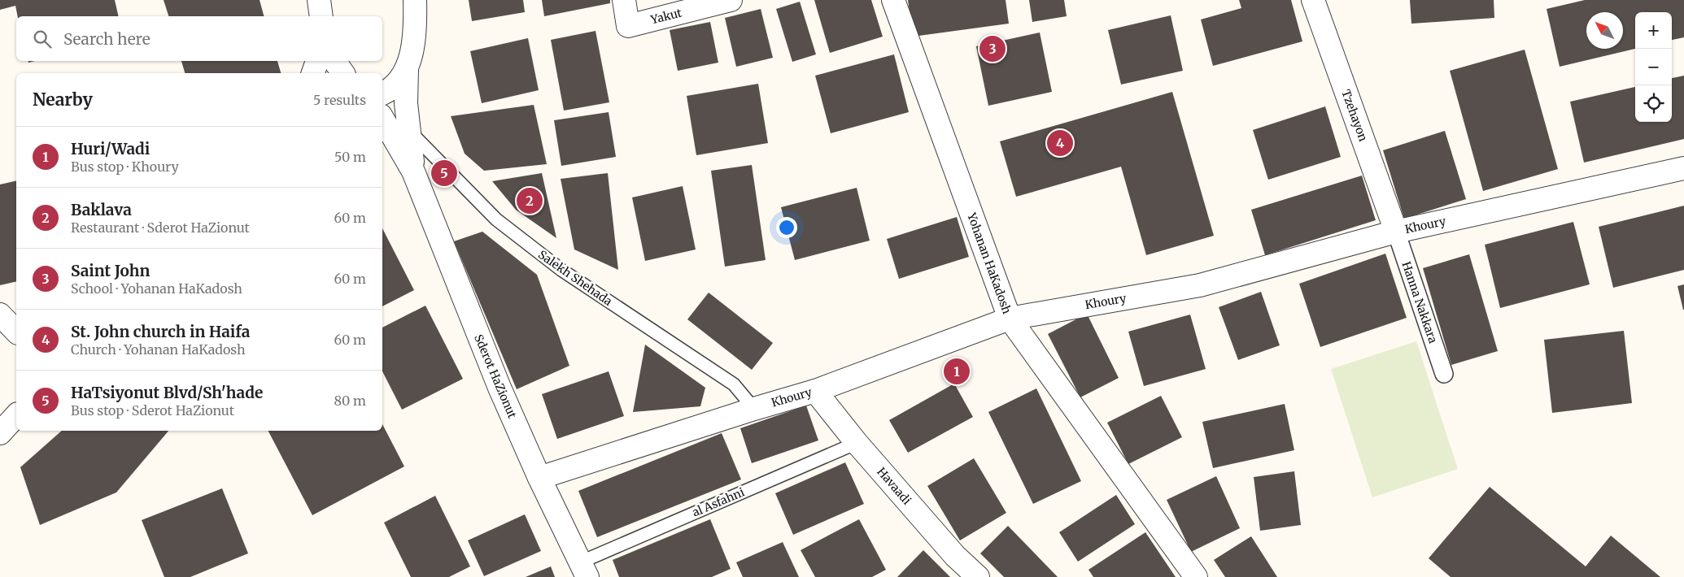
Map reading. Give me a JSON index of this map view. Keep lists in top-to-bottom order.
{
  "streets": {
    "street": [
      "Yakut",
      "Tzehayon",
      "Khoury",
      "Yohanan HaKadosh",
      "Hanna Nakkara",
      "Sderot HaZionut",
      "Havaadi"
    ],
    "lane": ["Salekh Shehada", "al Asfahni"]
  },
  "crossings": [
    ["Tzehayon", "Khoury"],
    ["Tzehayon", "Hanna Nakkara"],
    ["Khoury", "Yohanan HaKadosh"],
    ["Khoury", "Salekh Shehada"],
    ["Khoury", "Hanna Nakkara"],
    ["Khoury", "Sderot HaZionut"],
    ["Khoury", "Havaadi"],
    ["Salekh Shehada", "Sderot HaZionut"],
    ["Sderot HaZionut", "al Asfahni"],
    ["Havaadi", "al Asfahni"]
  ],
  "north": "top left",
  "page": {
    "map_buttons": ["+", "−"],
    "search": "Search here",
    "pins": [
      "3",
      "4",
      "5",
      "2",
      "1"
    ],
    "heading": ["Nearby", "5 results"],
    "list": [
      {
        "mark": "1",
        "name": "Huri/Wadi",
        "note": "Bus stop · Khoury",
        "value": "50 m"
      },
      {
        "mark": "2",
        "name": "Baklava",
        "note": "Restaurant · Sderot HaZionut",
        "value": "60 m"
      },
      {
        "mark": "3",
        "name": "Saint John",
        "note": "School · Yohanan HaKadosh",
        "value": "60 m"
      },
      {
        "mark": "4",
        "name": "St. John church in Haifa",
        "note": "Church · Yohanan HaKadosh",
        "value": "60 m"
      },
      {
        "mark": "5",
        "name": "HaTsiyonut Blvd/Sh'hade",
        "note": "Bus stop · Sderot HaZionut",
        "value": "80 m"
      }
    ]
  }
}
